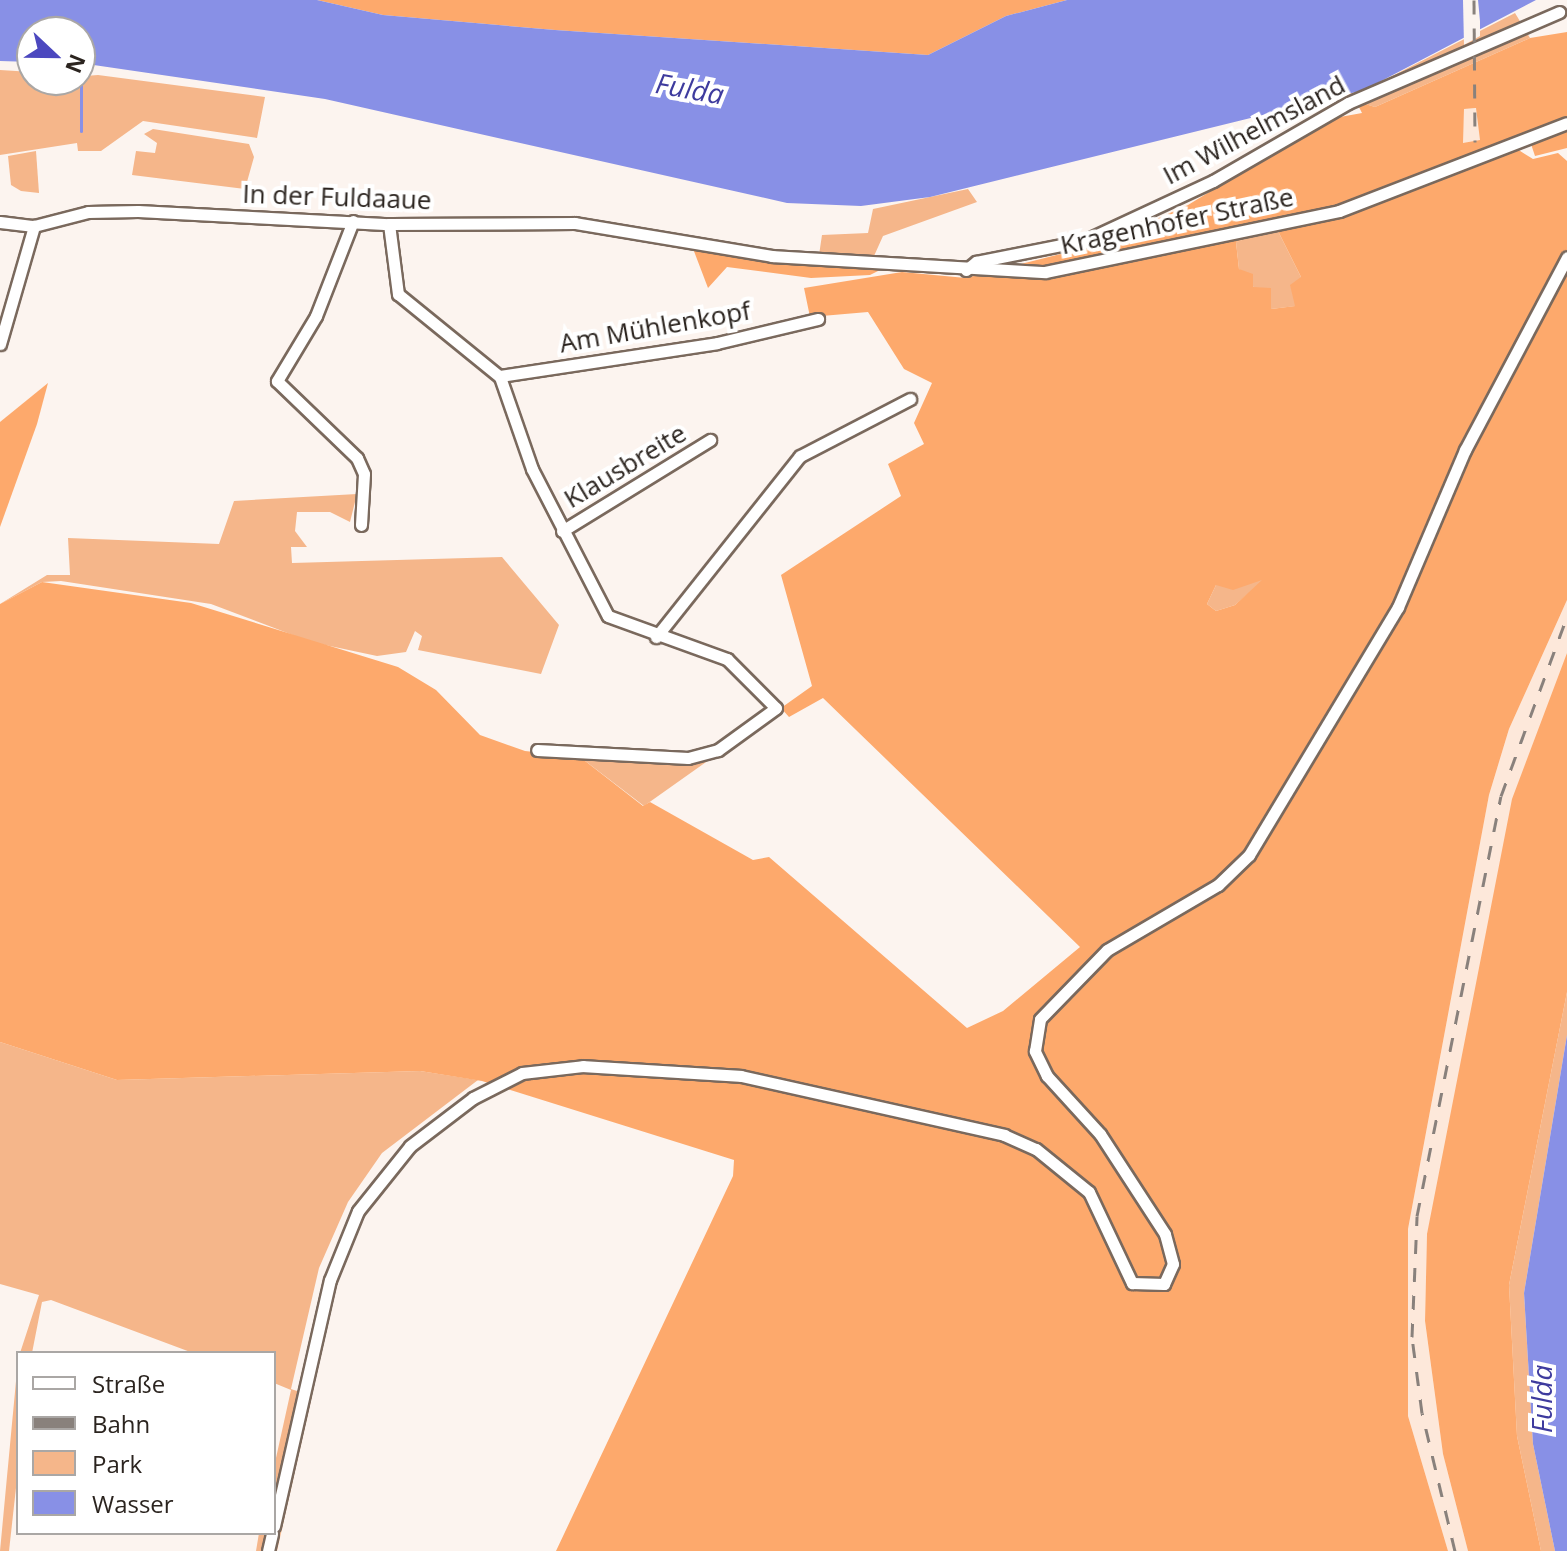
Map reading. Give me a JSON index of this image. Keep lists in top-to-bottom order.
{
  "streets": {
    "street": [
      "Im Wilhelmsland",
      "In der Fuldaaue",
      "Kragenhofer Straße",
      "Am Mühlenkopf",
      "Klausbreite"
    ]
  },
  "crossings": [
    ["Im Wilhelmsland", "Kragenhofer Straße"],
    ["In der Fuldaaue", "Kragenhofer Straße"]
  ],
  "water": ["Fulda"],
  "legend": [
    "Straße",
    "Bahn",
    "Park",
    "Wasser"
  ],
  "north": "right"
}
